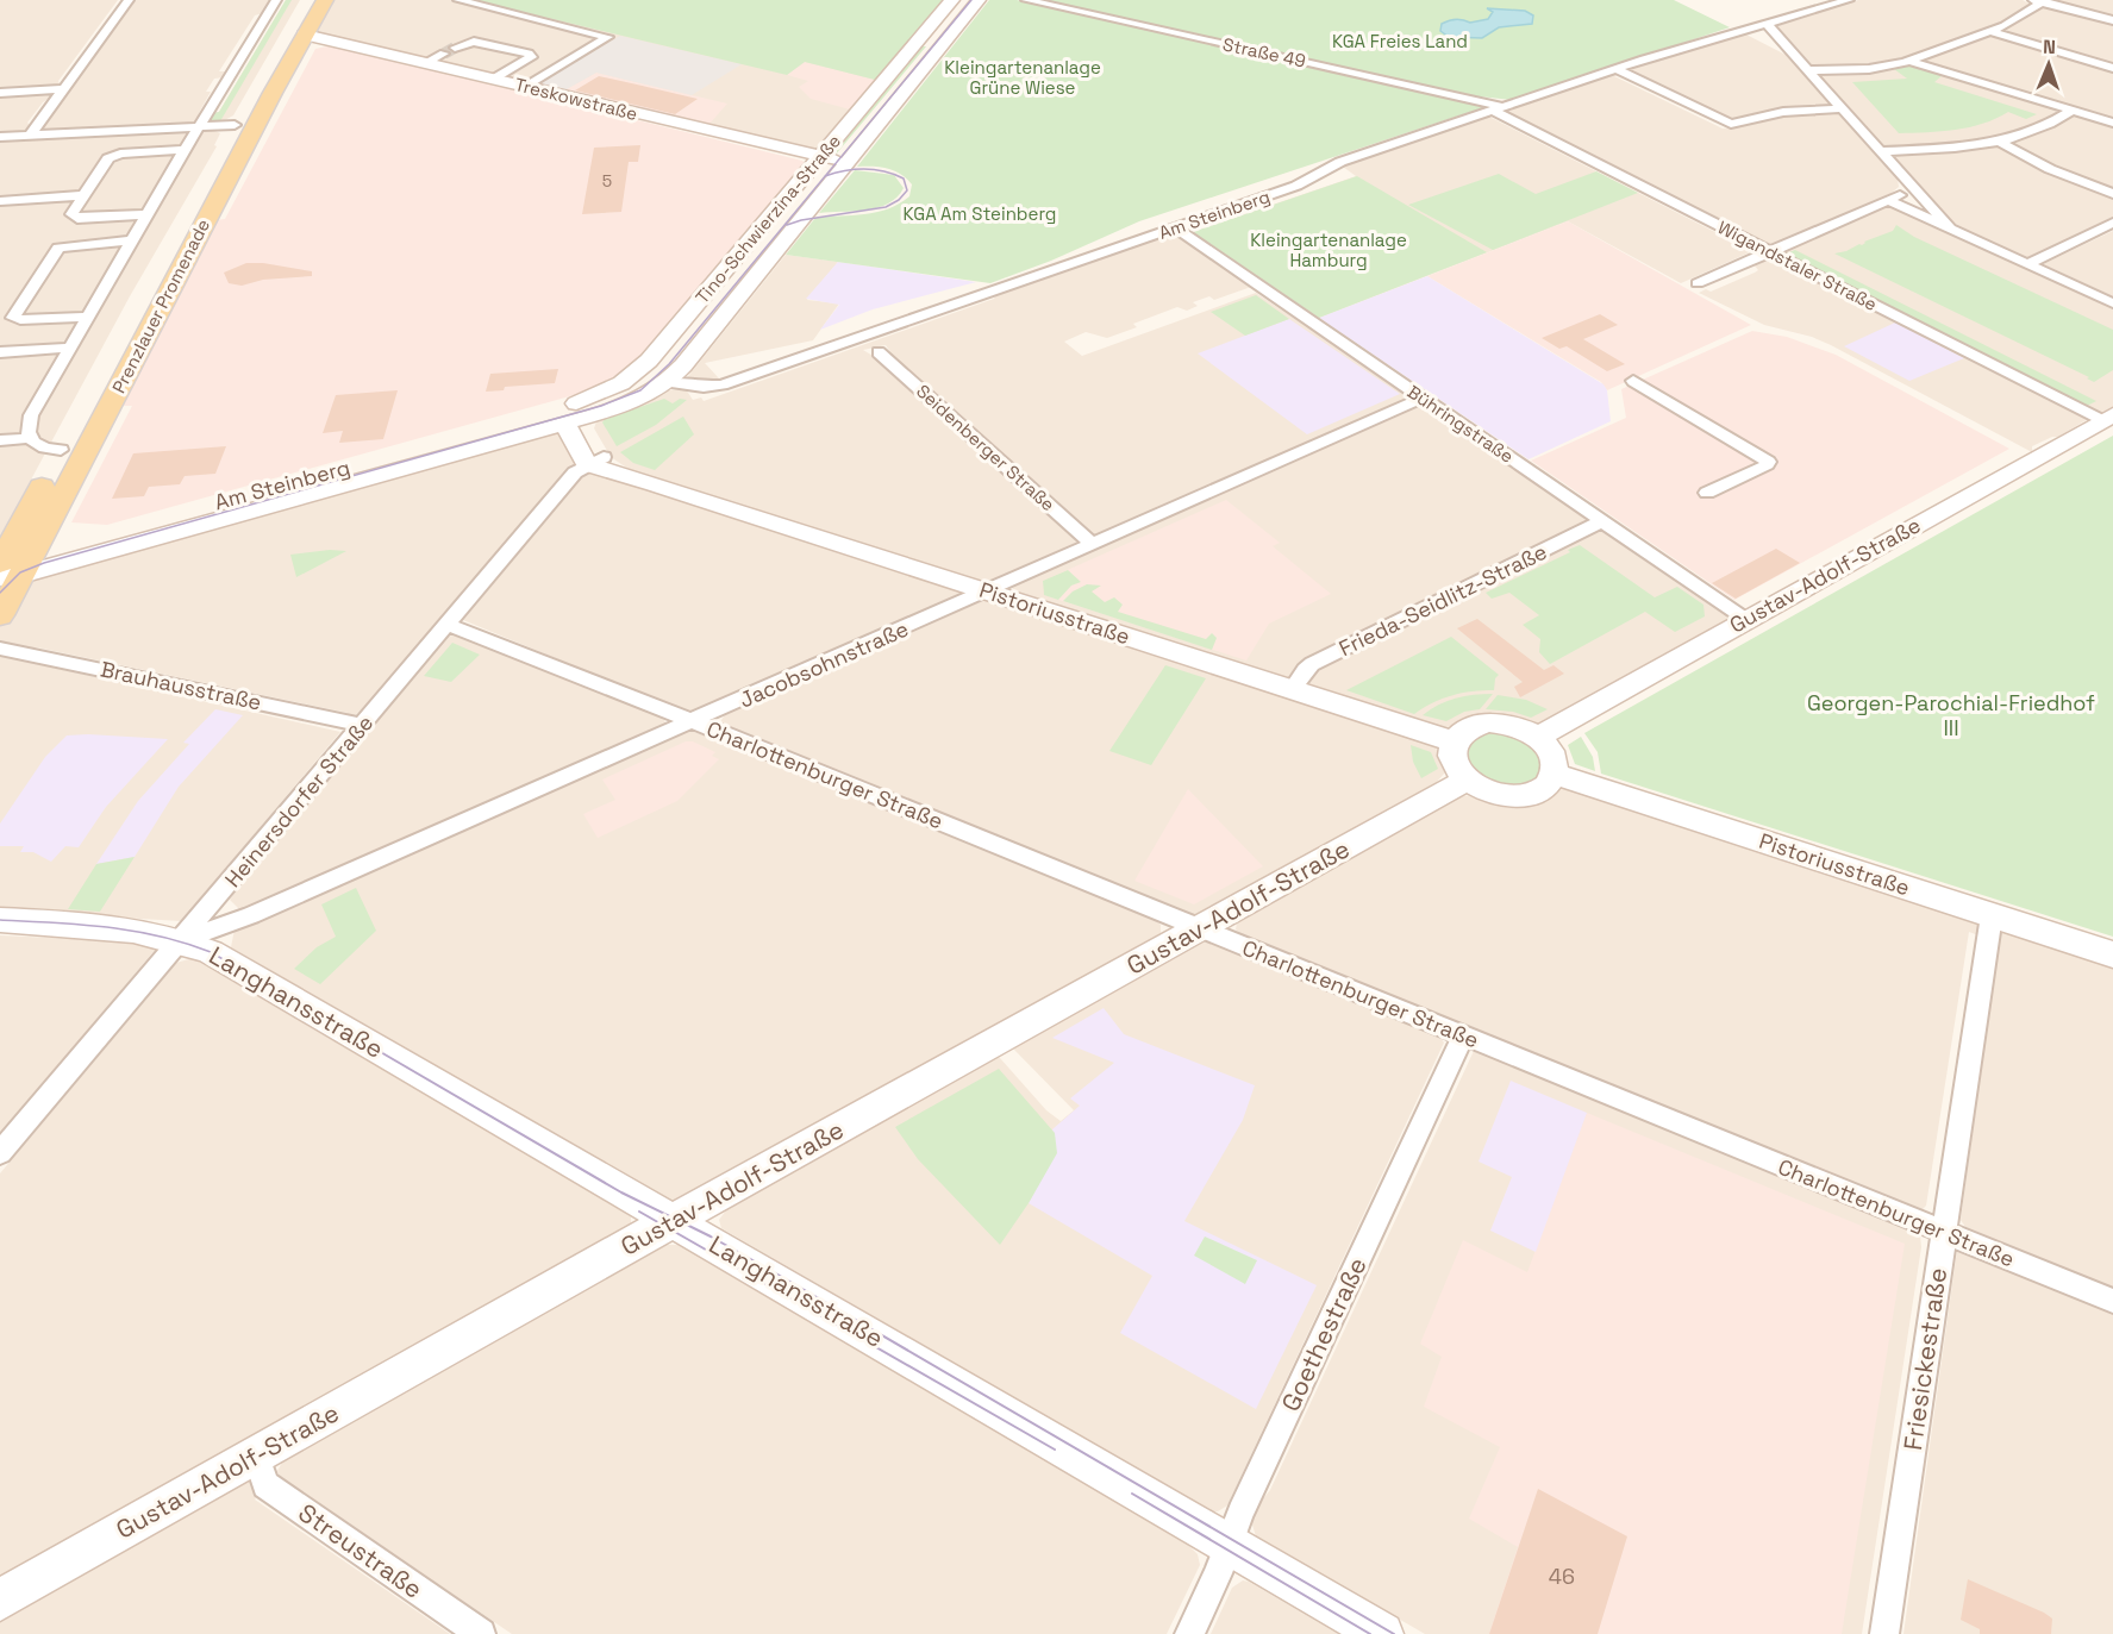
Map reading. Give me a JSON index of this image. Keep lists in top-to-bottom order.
{
  "streets": {
    "main road": ["Prenzlauer Promenade"],
    "street": [
      "Straße 49",
      "Treskowstraße",
      "Am Steinberg",
      "Tino-Schwierzina-Straße",
      "Wigandstaler Straße",
      "Bühringstraße",
      "Seidenberger Straße",
      "Gustav-Adolf-Straße",
      "Frieda-Seidlitz-Straße",
      "Pistoriusstraße",
      "Jacobsohnstraße",
      "Brauhausstraße",
      "Charlottenburger Straße",
      "Heinersdorfer Straße",
      "Langhansstraße",
      "Goethestraße",
      "Friesickestraße",
      "Streustraße"
    ]
  },
  "crossings": [
    ["Straße 49", "Am Steinberg"],
    ["Straße 49", "Wigandstaler Straße"],
    ["Treskowstraße", "Tino-Schwierzina-Straße"],
    ["Treskowstraße", "Prenzlauer Promenade"],
    ["Am Steinberg", "Tino-Schwierzina-Straße"],
    ["Am Steinberg", "Wigandstaler Straße"],
    ["Am Steinberg", "Prenzlauer Promenade"],
    ["Am Steinberg", "Bühringstraße"],
    ["Am Steinberg", "Pistoriusstraße"],
    ["Tino-Schwierzina-Straße", "Pistoriusstraße"],
    ["Wigandstaler Straße", "Gustav-Adolf-Straße"],
    ["Bühringstraße", "Gustav-Adolf-Straße"],
    ["Bühringstraße", "Frieda-Seidlitz-Straße"],
    ["Bühringstraße", "Jacobsohnstraße"],
    ["Seidenberger Straße", "Jacobsohnstraße"],
    ["Gustav-Adolf-Straße", "Pistoriusstraße"],
    ["Gustav-Adolf-Straße", "Charlottenburger Straße"],
    ["Gustav-Adolf-Straße", "Langhansstraße"],
    ["Gustav-Adolf-Straße", "Streustraße"],
    ["Frieda-Seidlitz-Straße", "Pistoriusstraße"],
    ["Pistoriusstraße", "Jacobsohnstraße"],
    ["Pistoriusstraße", "Heinersdorfer Straße"],
    ["Pistoriusstraße", "Friesickestraße"],
    ["Jacobsohnstraße", "Charlottenburger Straße"],
    ["Jacobsohnstraße", "Heinersdorfer Straße"],
    ["Jacobsohnstraße", "Langhansstraße"],
    ["Brauhausstraße", "Heinersdorfer Straße"],
    ["Charlottenburger Straße", "Heinersdorfer Straße"],
    ["Charlottenburger Straße", "Goethestraße"],
    ["Charlottenburger Straße", "Friesickestraße"],
    ["Heinersdorfer Straße", "Langhansstraße"],
    ["Langhansstraße", "Goethestraße"]
  ],
  "parks": [
    "KGA Freies Land",
    "Kleingartenanlage Grüne Wiese",
    "KGA Am Steinberg",
    "Kleingartenanlage Hamburg",
    "Georgen-Parochial-Friedhof III"
  ],
  "house_numbers": ["5", "46"],
  "north": "top"
}
